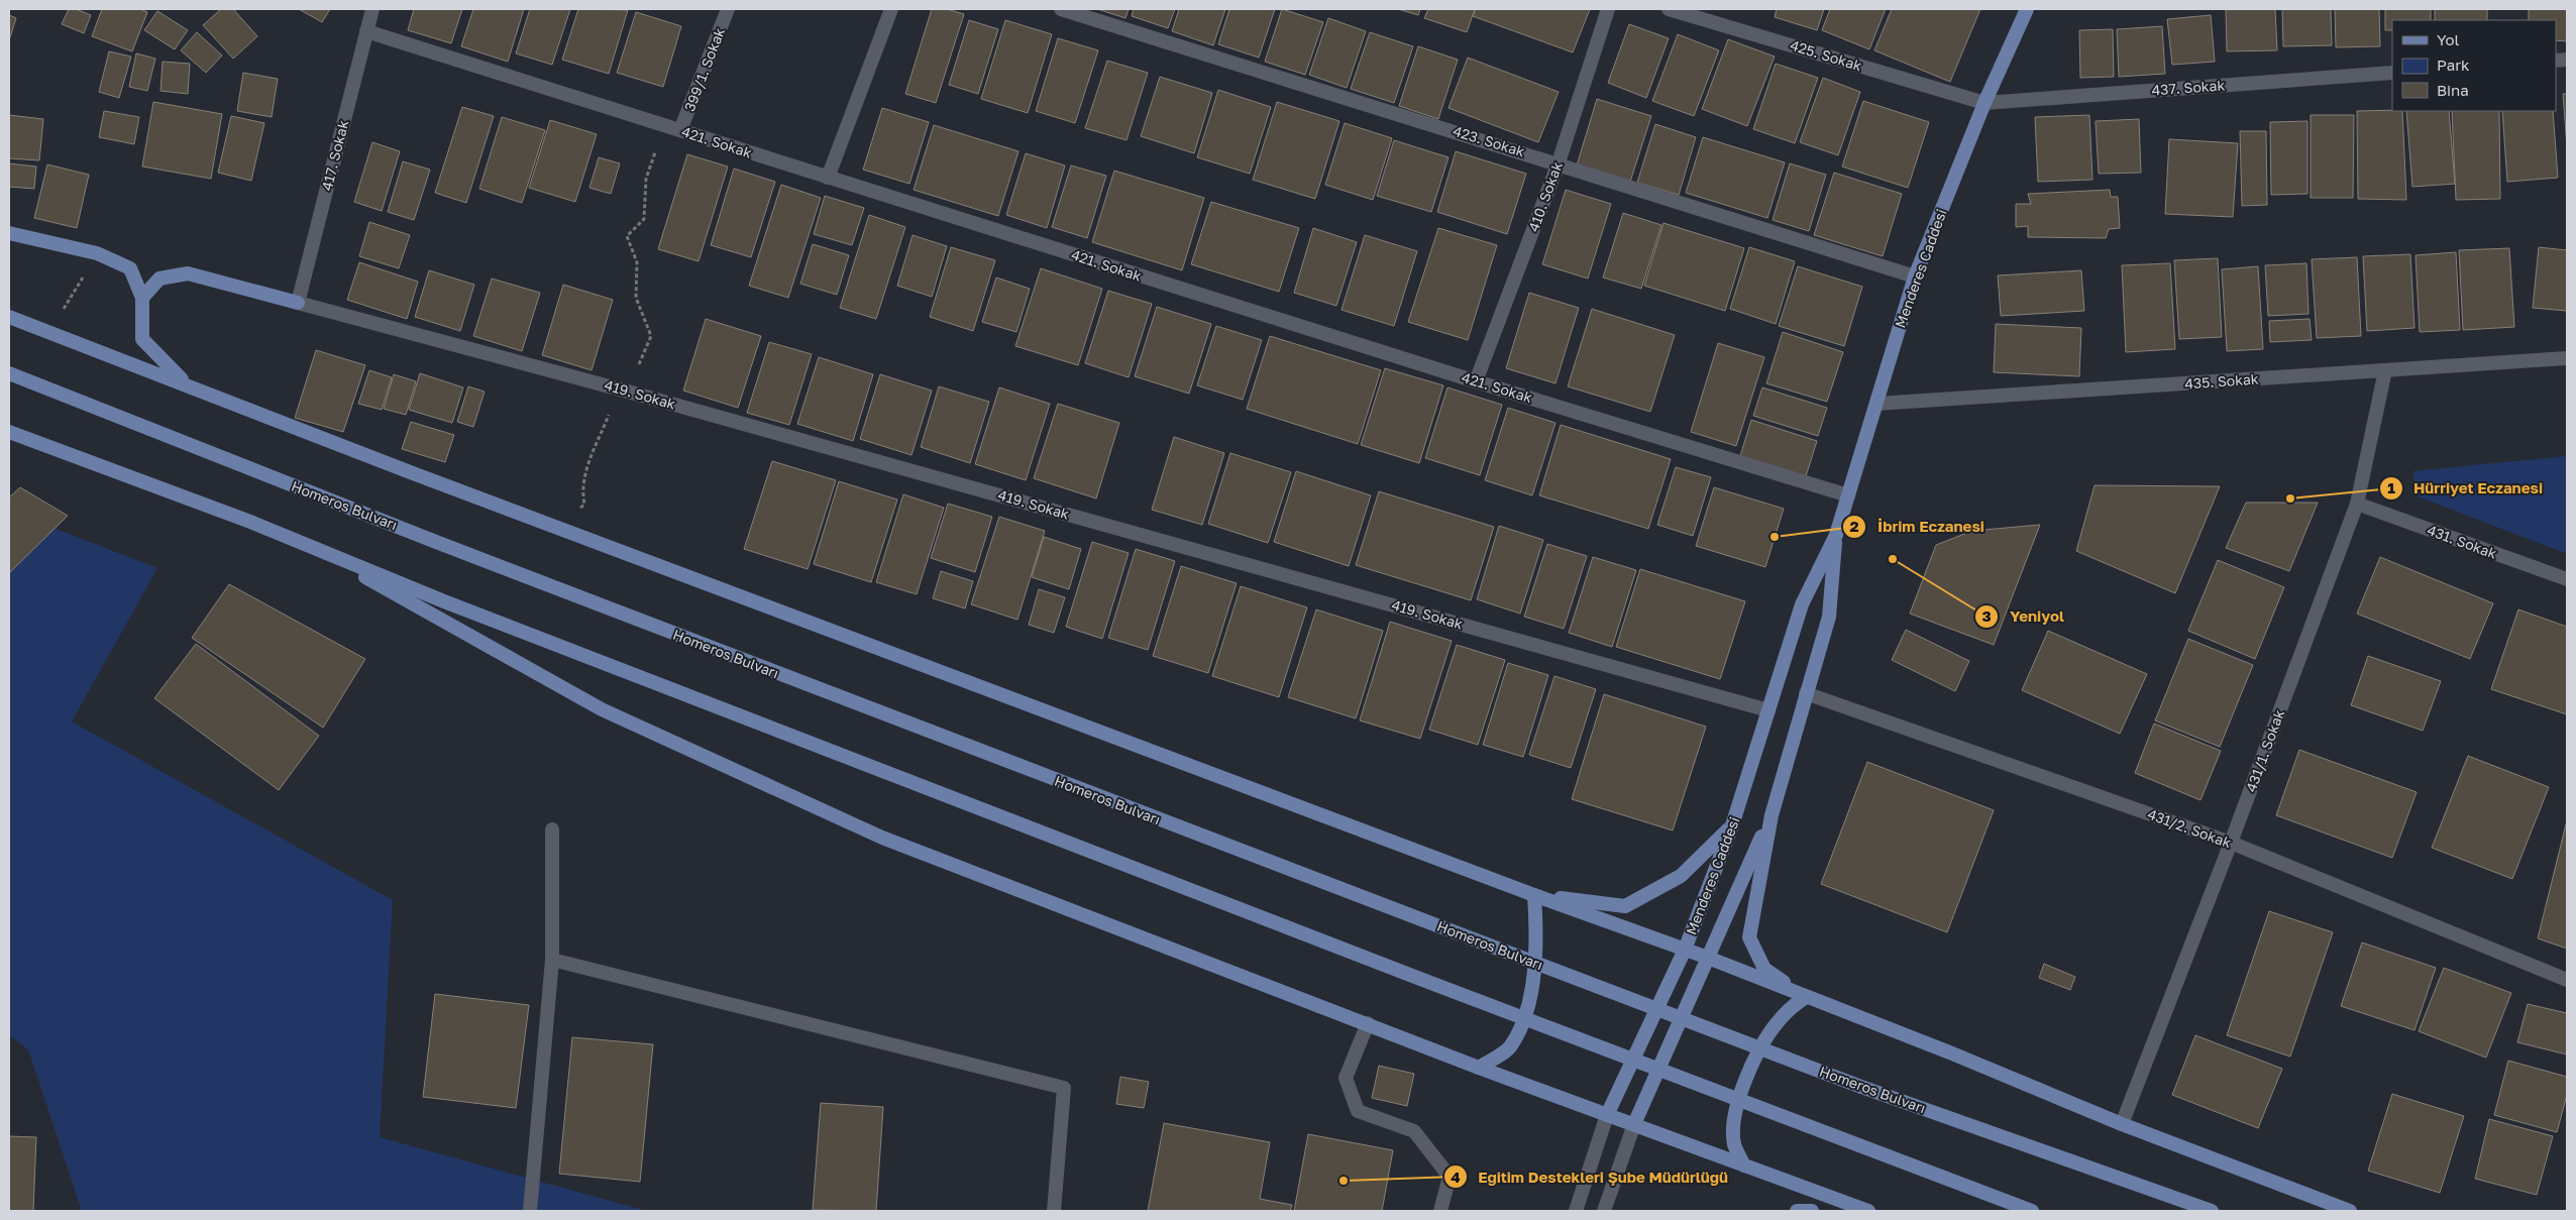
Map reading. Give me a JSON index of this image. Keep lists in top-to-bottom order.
{
  "streets": {
    "main road": ["Menderes Caddesi", "Homeros Bulvarı"],
    "street": [
      "425. Sokak",
      "399/1. Sokak",
      "437. Sokak",
      "423. Sokak",
      "421. Sokak",
      "417. Sokak",
      "410. Sokak",
      "435. Sokak",
      "419. Sokak",
      "431. Sokak",
      "431/1. Sokak",
      "431/2. Sokak"
    ]
  },
  "crossings": [
    ["425. Sokak", "437. Sokak"],
    ["425. Sokak", "Menderes Caddesi"],
    ["399/1. Sokak", "421. Sokak"],
    ["437. Sokak", "Menderes Caddesi"],
    ["423. Sokak", "410. Sokak"],
    ["423. Sokak", "Menderes Caddesi"],
    ["421. Sokak", "417. Sokak"],
    ["421. Sokak", "410. Sokak"],
    ["421. Sokak", "Menderes Caddesi"],
    ["417. Sokak", "419. Sokak"],
    ["Menderes Caddesi", "435. Sokak"],
    ["Menderes Caddesi", "419. Sokak"],
    ["Menderes Caddesi", "431/2. Sokak"],
    ["435. Sokak", "431/1. Sokak"],
    ["431. Sokak", "431/1. Sokak"],
    ["431/1. Sokak", "431/2. Sokak"]
  ],
  "places": [
    "Hürriyet Eczanesi",
    "İbrim Eczanesi",
    "Yeniyol",
    "Eğitim Destekleri Şube Müdürlüğü"
  ],
  "legend": ["Yol", "Park", "Bina"]
}
